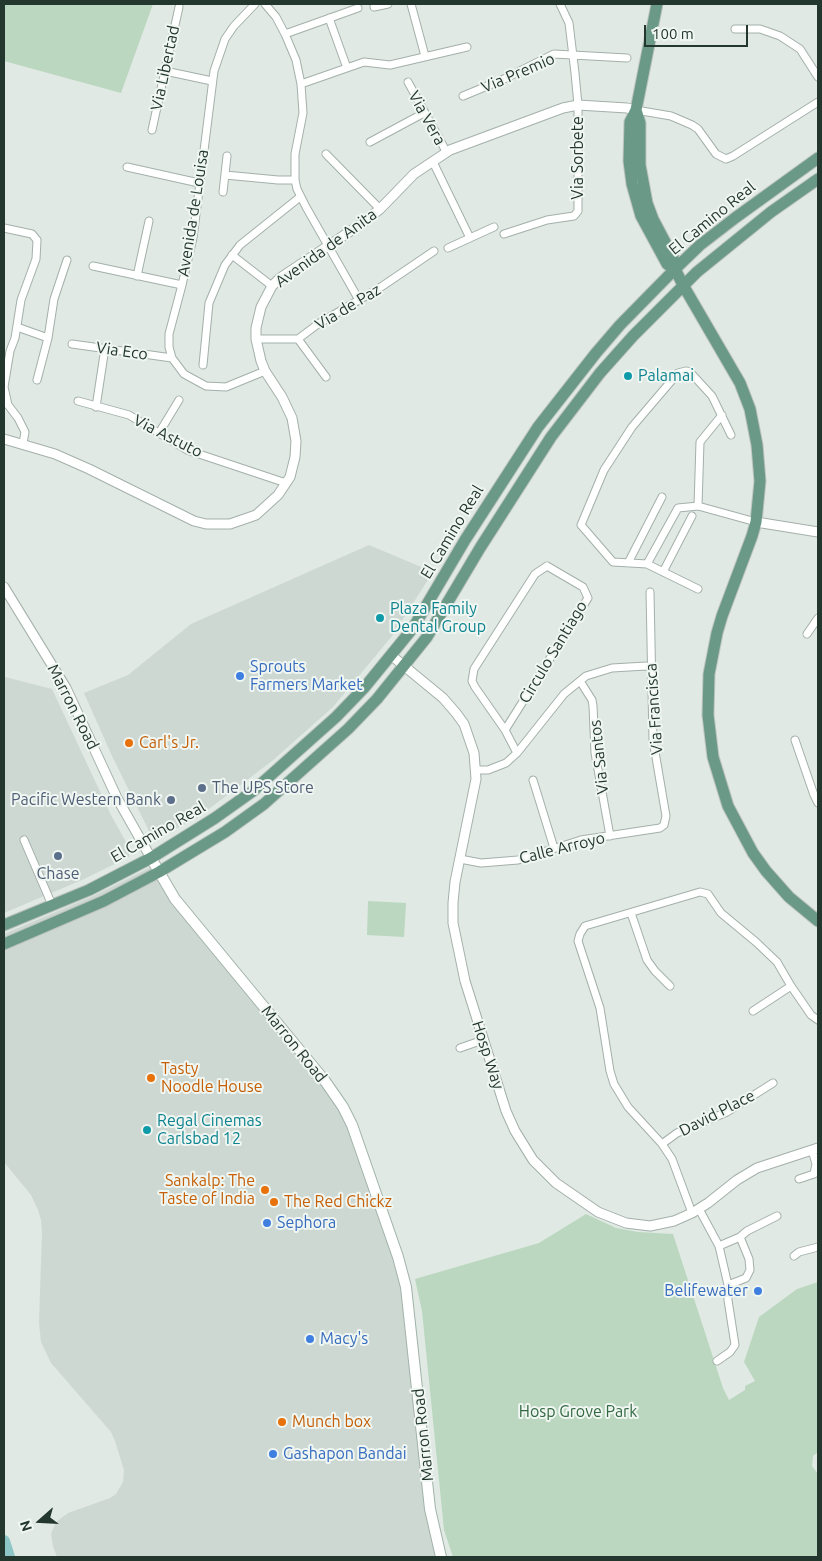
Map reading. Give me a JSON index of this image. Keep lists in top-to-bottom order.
{
  "streets": {
    "main road": ["El Camino Real", "Marron Road"],
    "street": [
      "Via Libertad",
      "Via Premio",
      "Via Vera",
      "Via Sorbete",
      "Avenida de Louisa",
      "Avenida de Anita",
      "Via de Paz",
      "Via Eco",
      "Via Astuto",
      "Circulo Santiago",
      "Via Francisca",
      "Via Santos",
      "Calle Arroyo",
      "Hosp Way",
      "David Place"
    ]
  },
  "crossings": [
    ["Via Premio", "Via Sorbete"],
    ["Via Vera", "Avenida de Anita"],
    ["Via Sorbete", "Avenida de Anita"],
    ["Avenida de Louisa", "Via Eco"],
    ["El Camino Real", "Marron Road"],
    ["El Camino Real", "Hosp Way"],
    ["Avenida de Anita", "Via de Paz"],
    ["Avenida de Anita", "Via Astuto"],
    ["Via Francisca", "Calle Arroyo"],
    ["Via Santos", "Calle Arroyo"],
    ["Calle Arroyo", "Hosp Way"]
  ],
  "parks": ["Hosp Grove Park"],
  "places": [
    "Palamai",
    "Plaza Family Dental Group",
    "Sprouts Farmers Market",
    "Carl's Jr.",
    "The UPS Store",
    "Pacific Western Bank",
    "Chase",
    "Tasty Noodle House",
    "Regal Cinemas Carlsbad 12",
    "Sankalp: The Taste of India",
    "The Red Chickz",
    "Sephora",
    "Belifewater",
    "Macy's",
    "Munch box",
    "Gashapon Bandai"
  ],
  "scale_bar": "100 m",
  "north": "left"
}
